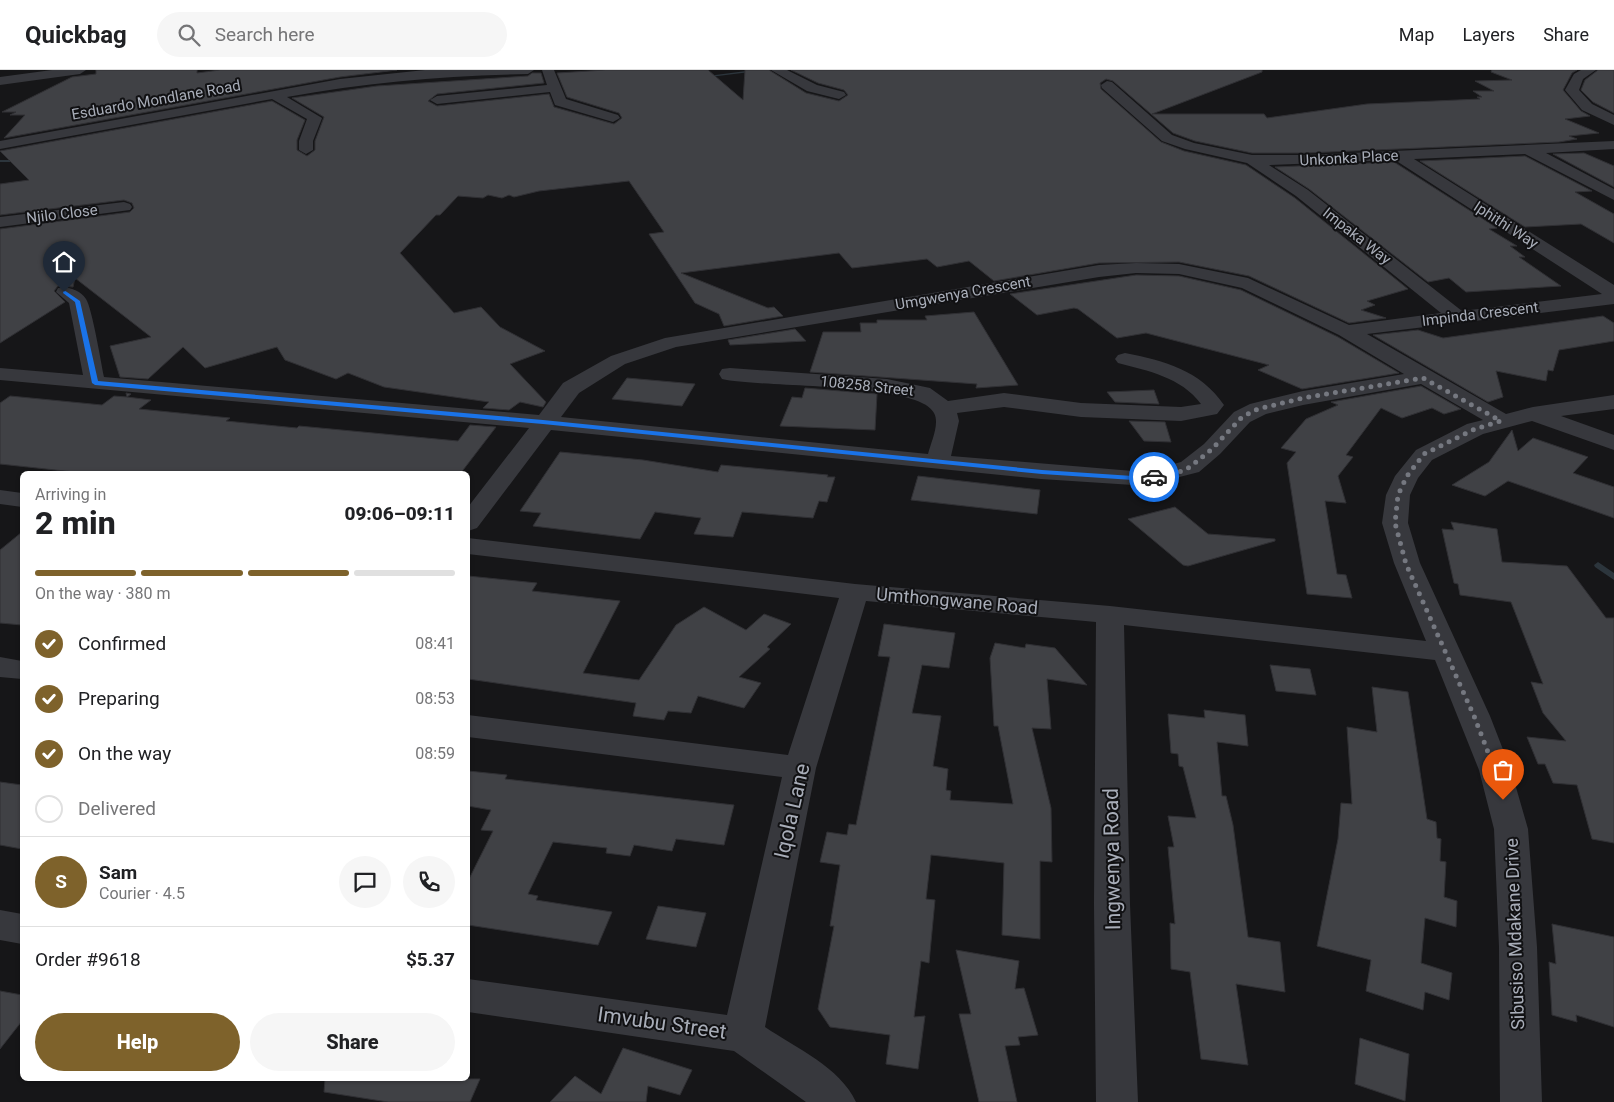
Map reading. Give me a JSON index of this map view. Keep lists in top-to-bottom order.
{
  "streets": {
    "street": [
      "Esduardo Mondlane Road",
      "Unkonka Place",
      "Njilo Close",
      "Iphithi Way",
      "Impaka Way",
      "Umgwenya Crescent",
      "Impinda Crescent",
      "108258 Street",
      "Umthongwane Road",
      "Iqola Lane",
      "Ingwenya Road",
      "Sibusiso Mdakane Drive",
      "Imvubu Street"
    ]
  },
  "crossings": [
    ["Unkonka Place", "Iphithi Way"],
    ["Unkonka Place", "Impaka Way"],
    ["Impaka Way", "Impinda Crescent"],
    ["Umgwenya Crescent", "Impinda Crescent"],
    ["Umgwenya Crescent", "Sibusiso Mdakane Drive"],
    ["Umthongwane Road", "Iqola Lane"],
    ["Umthongwane Road", "Ingwenya Road"],
    ["Umthongwane Road", "Sibusiso Mdakane Drive"],
    ["Iqola Lane", "Imvubu Street"]
  ],
  "page": {
    "header": "Quickbag",
    "search": "Search here",
    "nav": ["Map", "Layers", "Share"],
    "heading": ["2 min", "Arriving in", "09:06–09:11"],
    "panel": [
      "Sam",
      "Courier · 4.5",
      "Order #9618",
      "$5.37"
    ],
    "bar": "On the way · 380 m",
    "list": [
      ["Confirmed", "08:41"],
      ["Preparing", "08:53"],
      ["On the way", "08:59"],
      "Delivered"
    ],
    "round": "S",
    "buttons": ["Help", "Share"]
  }
}
